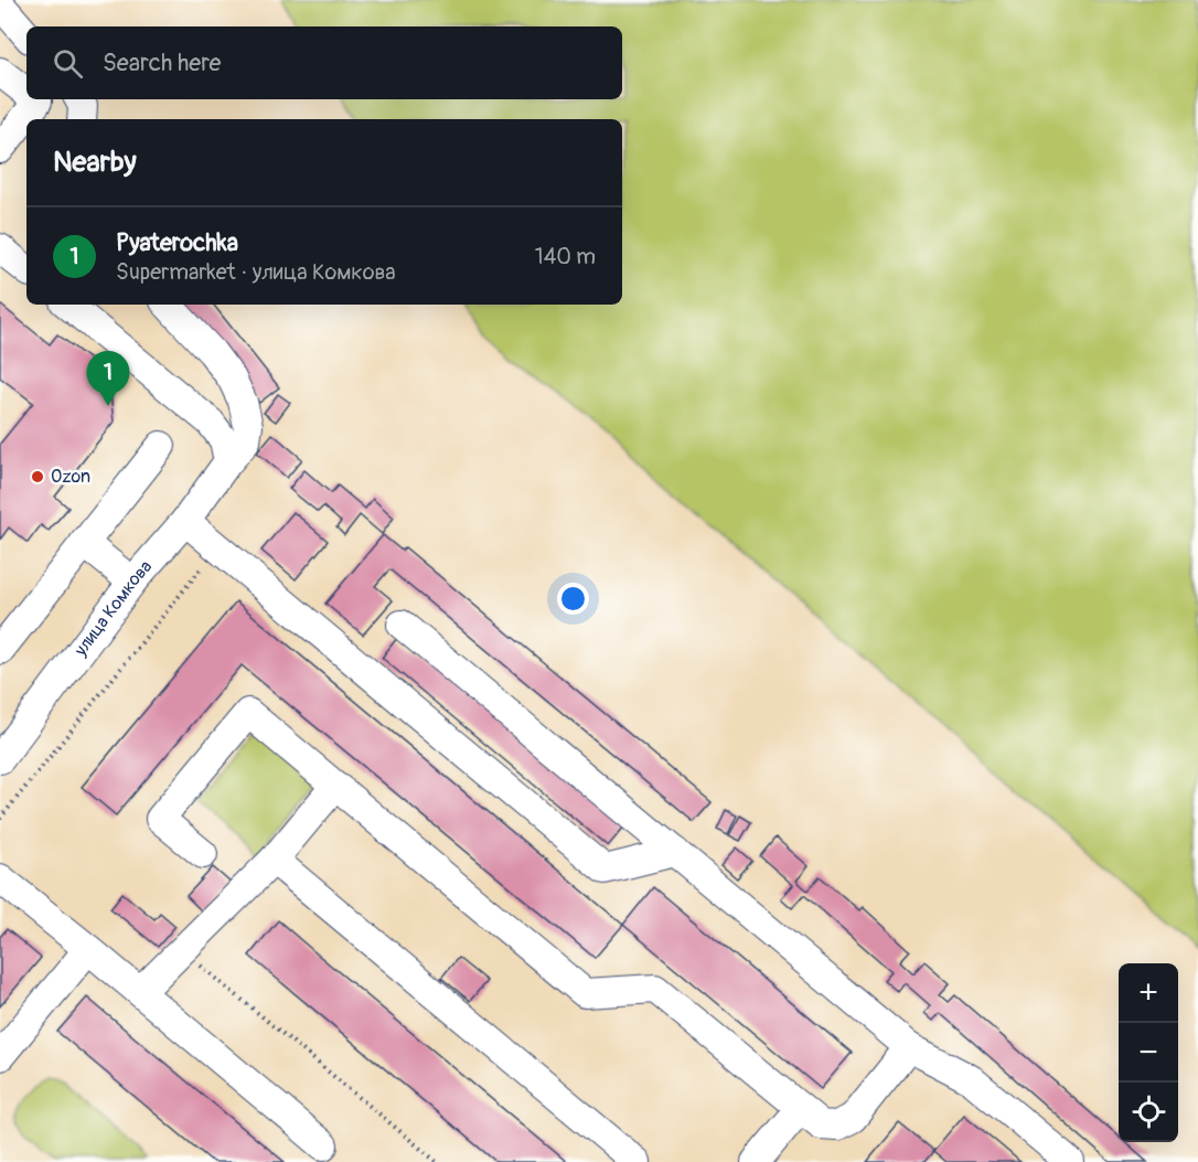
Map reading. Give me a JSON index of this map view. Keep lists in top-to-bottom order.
{
  "streets": {
    "street": ["улица Комкова"]
  },
  "places": ["Ozon"],
  "page": {
    "search": "Search here",
    "heading": "Nearby",
    "list": [
      {
        "mark": "1",
        "name": "Pyaterochka",
        "note": "Supermarket · улица Комкова",
        "value": "140 m"
      }
    ],
    "pins": "1",
    "map_buttons": ["+", "−"]
  }
}
